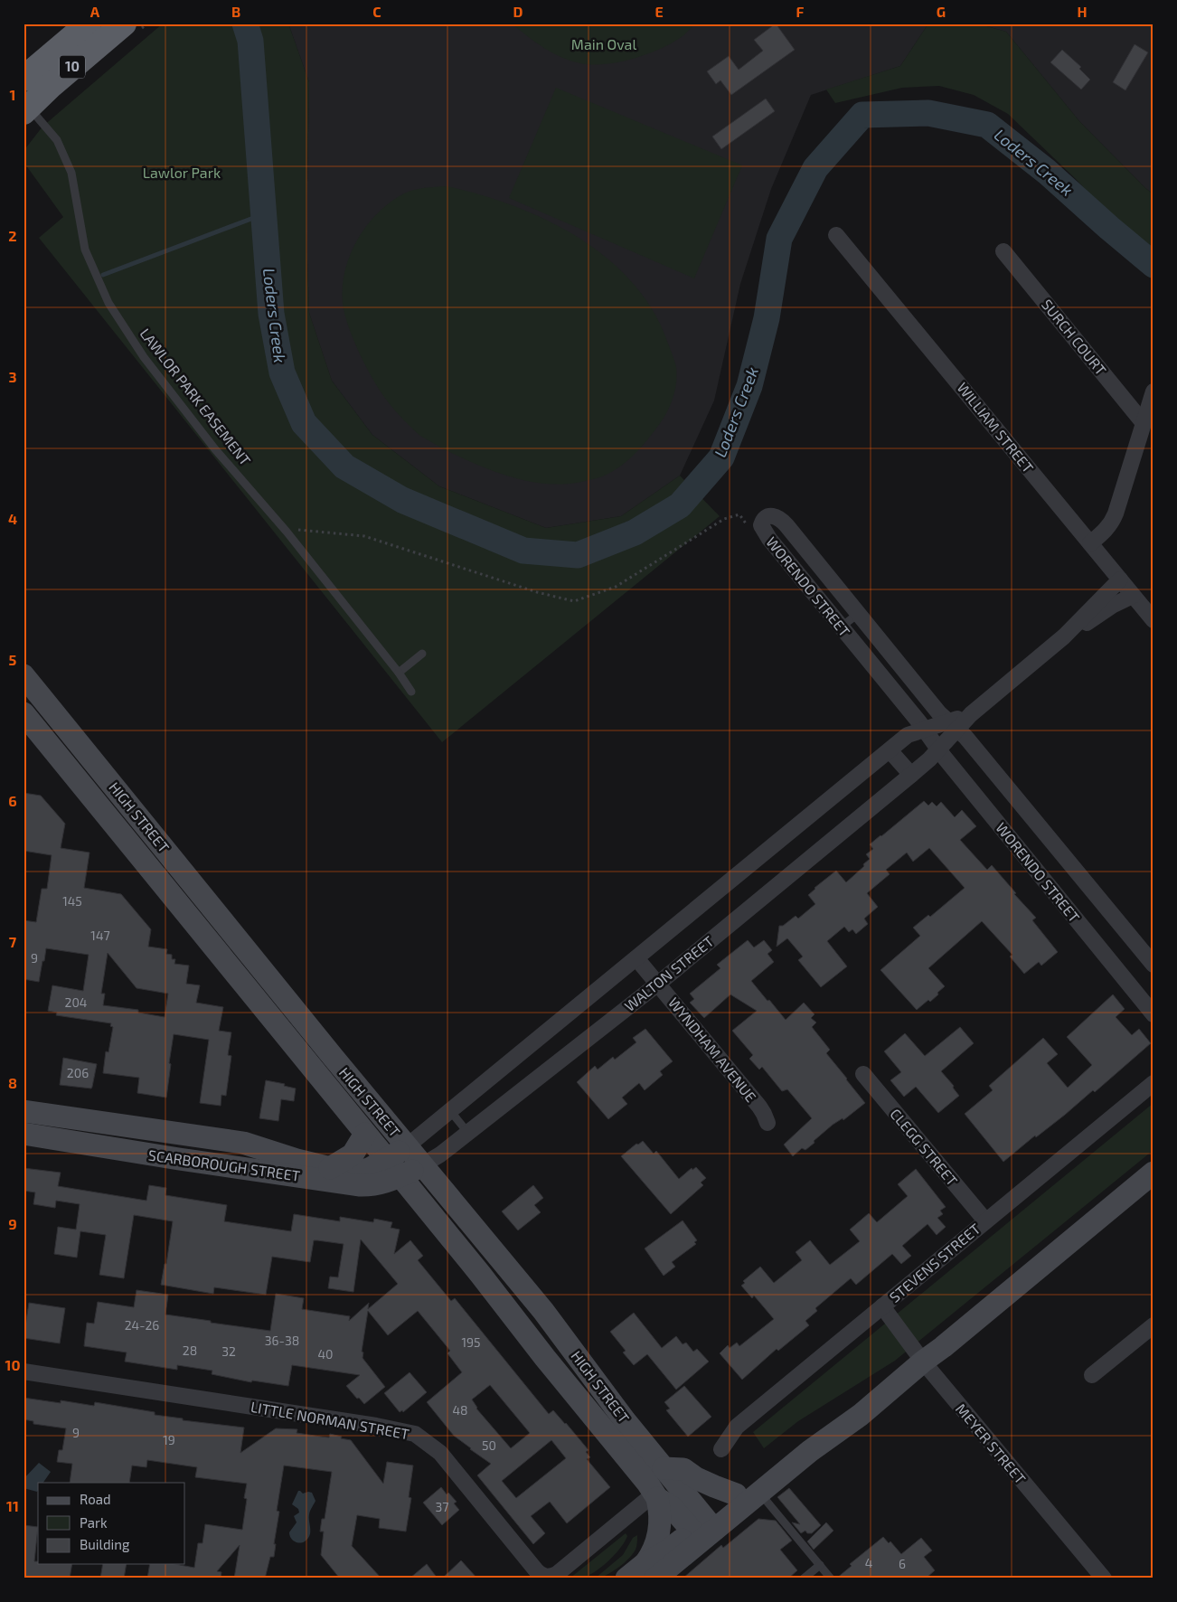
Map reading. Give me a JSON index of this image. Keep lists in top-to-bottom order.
{
  "streets": {
    "highway": ["10"],
    "main road": ["HIGH STREET", "SCARBOROUGH STREET"],
    "street": [
      "SURCH COURT",
      "WILLIAM STREET",
      "WORENDO STREET",
      "WALTON STREET",
      "WYNDHAM AVENUE",
      "CLEGG STREET",
      "STEVENS STREET",
      "LITTLE NORMAN STREET",
      "MEYER STREET"
    ],
    "lane": ["LAWLOR PARK EASEMENT"]
  },
  "crossings": [
    ["10", "LAWLOR PARK EASEMENT"],
    ["WILLIAM STREET", "WALTON STREET"],
    ["WORENDO STREET", "WALTON STREET"],
    ["HIGH STREET", "WALTON STREET"],
    ["HIGH STREET", "SCARBOROUGH STREET"],
    ["HIGH STREET", "LITTLE NORMAN STREET"],
    ["WALTON STREET", "WYNDHAM AVENUE"],
    ["WALTON STREET", "SCARBOROUGH STREET"],
    ["CLEGG STREET", "STEVENS STREET"],
    ["STEVENS STREET", "MEYER STREET"]
  ],
  "water": ["Loders Creek"],
  "parks": ["Main Oval", "Lawlor Park"],
  "house_numbers": [
    "145",
    "147",
    "9",
    "204",
    "206",
    "24-26",
    "36-38",
    "195",
    "28",
    "32",
    "40",
    "48",
    "9",
    "19",
    "50",
    "37",
    "4",
    "6"
  ],
  "legend": ["Road", "Park", "Building"],
  "grid": {
    "columns": [
      "A",
      "B",
      "C",
      "D",
      "E",
      "F",
      "G",
      "H"
    ],
    "rows": [
      "1",
      "2",
      "3",
      "4",
      "5",
      "6",
      "7",
      "8",
      "9",
      "10",
      "11"
    ]
  }
}
